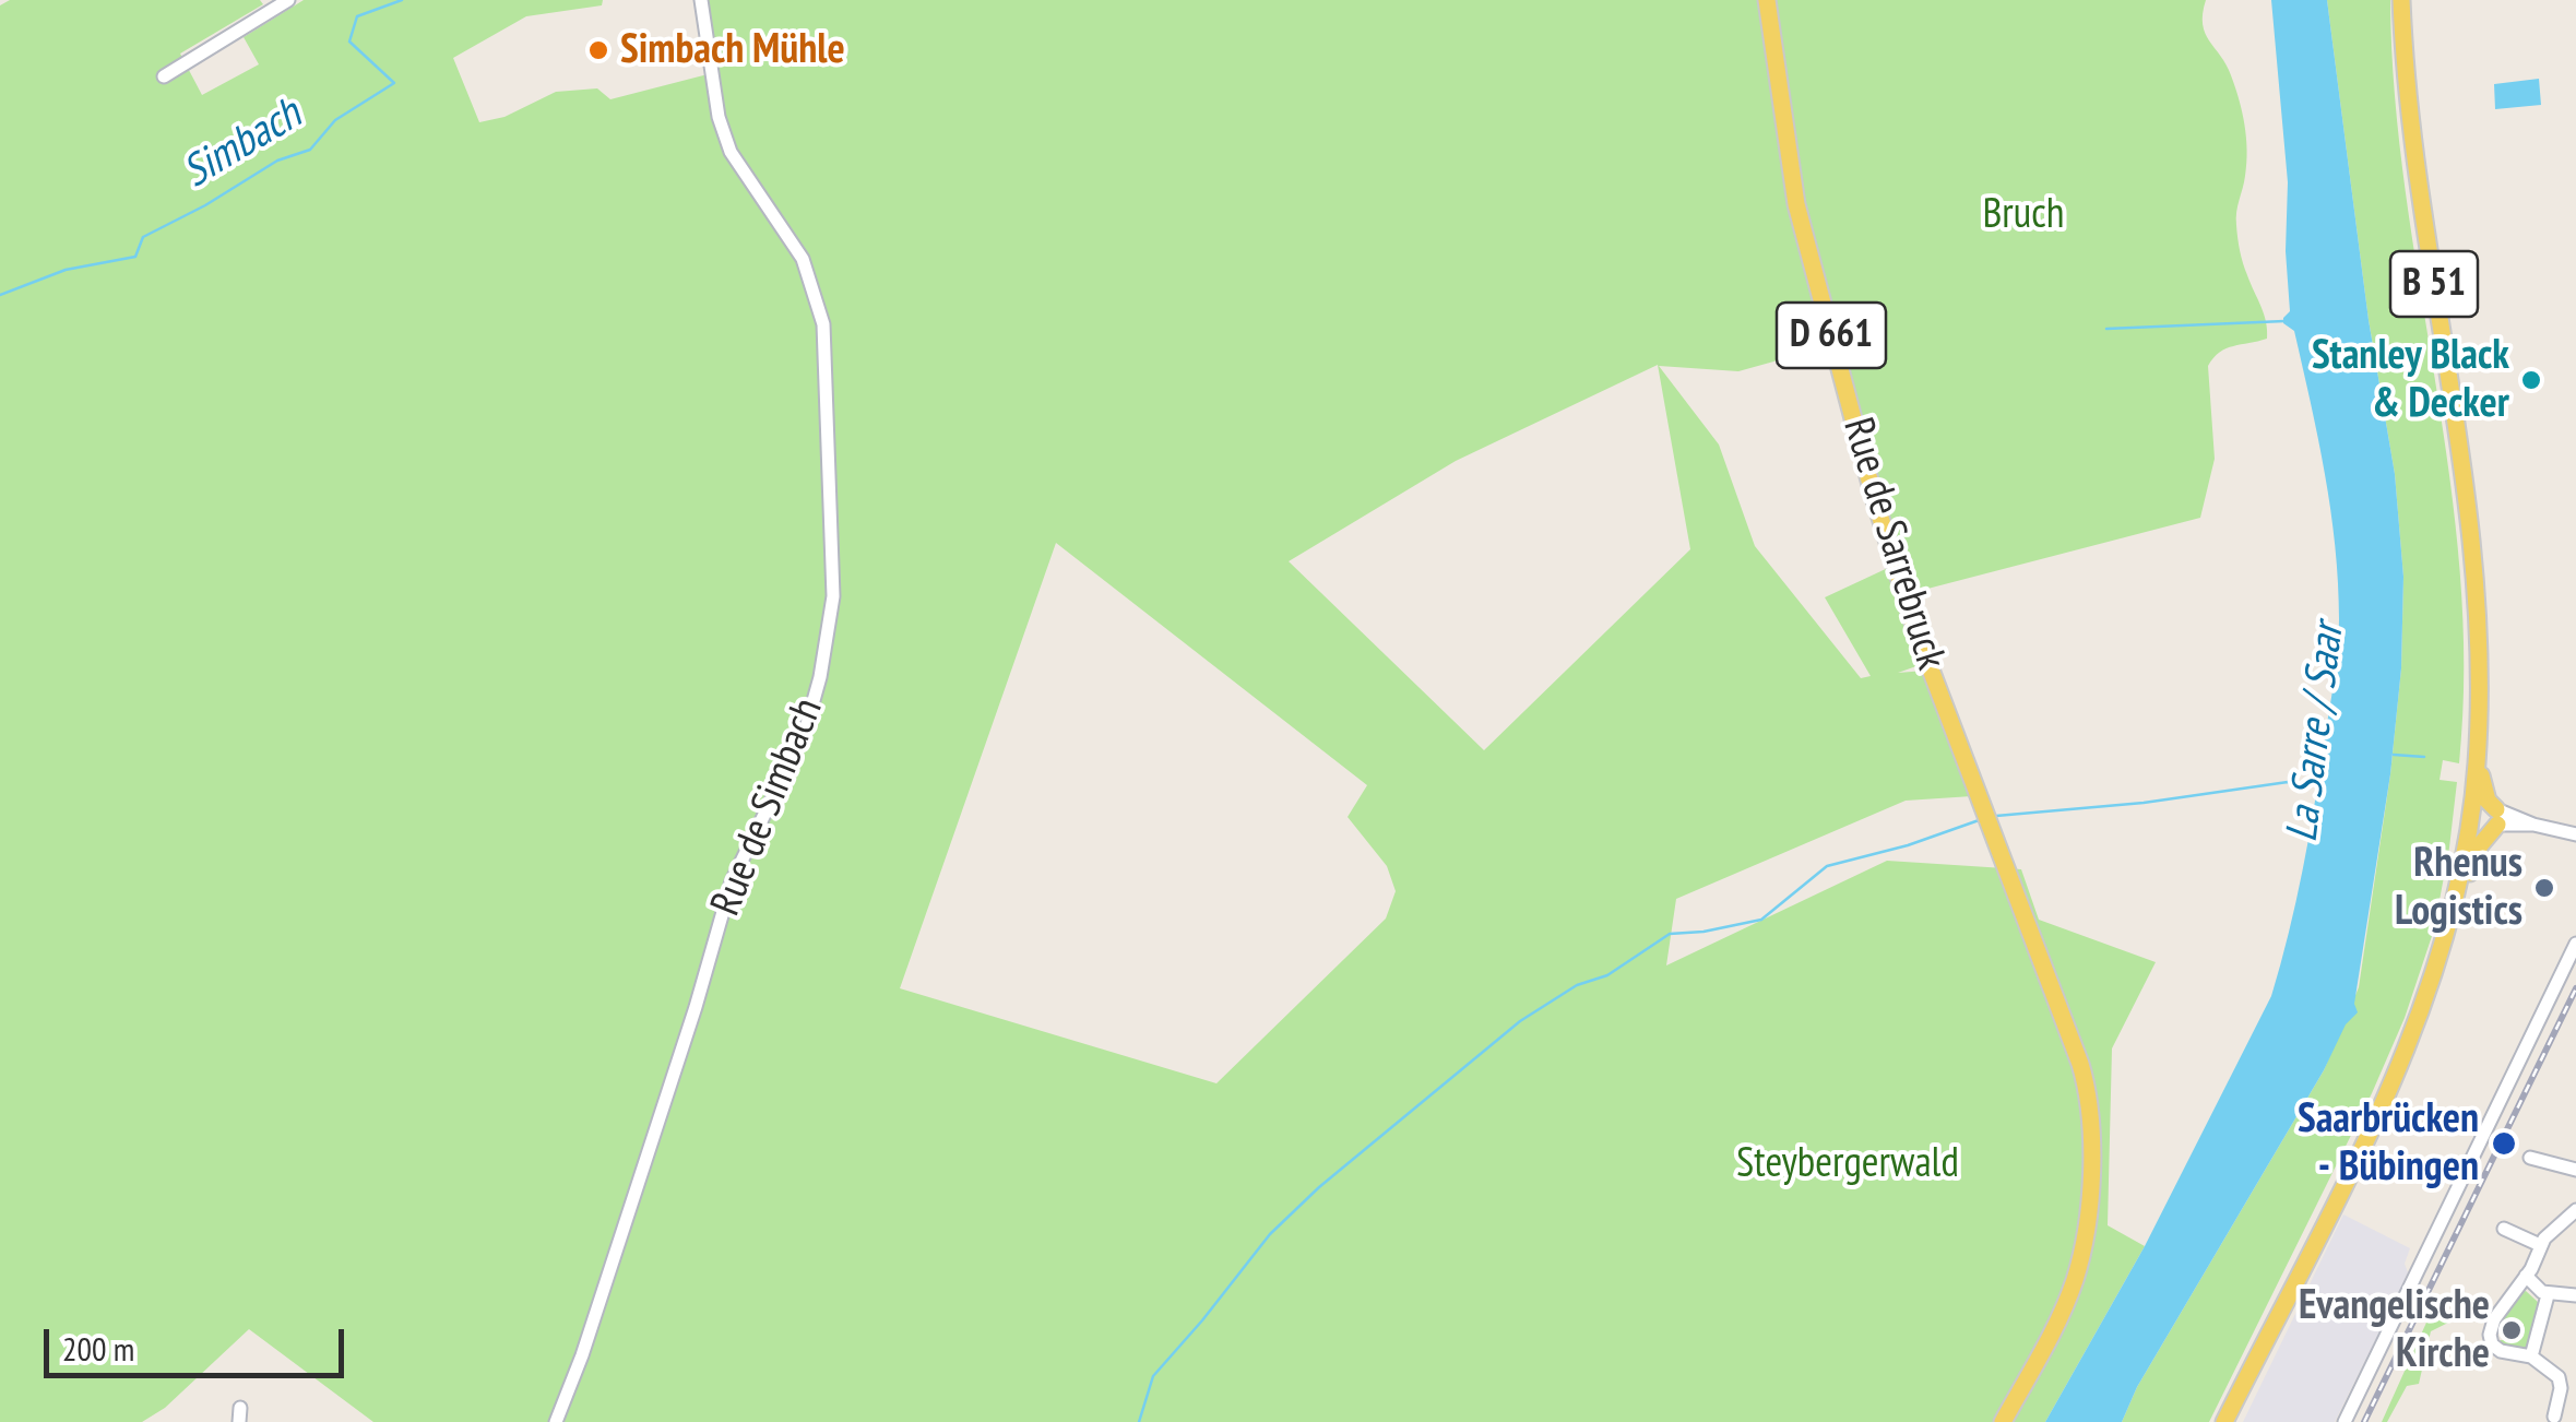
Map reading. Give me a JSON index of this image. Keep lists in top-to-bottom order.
{
  "streets": {
    "main road": ["B 51", "D 661", "Rue de Sarrebruck"],
    "street": ["Rue de Simbach"]
  },
  "water": ["Simbach", "La Sarre / Saar"],
  "parks": ["Bruch", "Steybergerwald"],
  "places": [
    "Simbach Mühle",
    "Stanley Black & Decker",
    "Rhenus Logistics",
    "Saarbrücken - Bübingen",
    "Evangelische Kirche"
  ],
  "scale_bar": "200 m"
}
